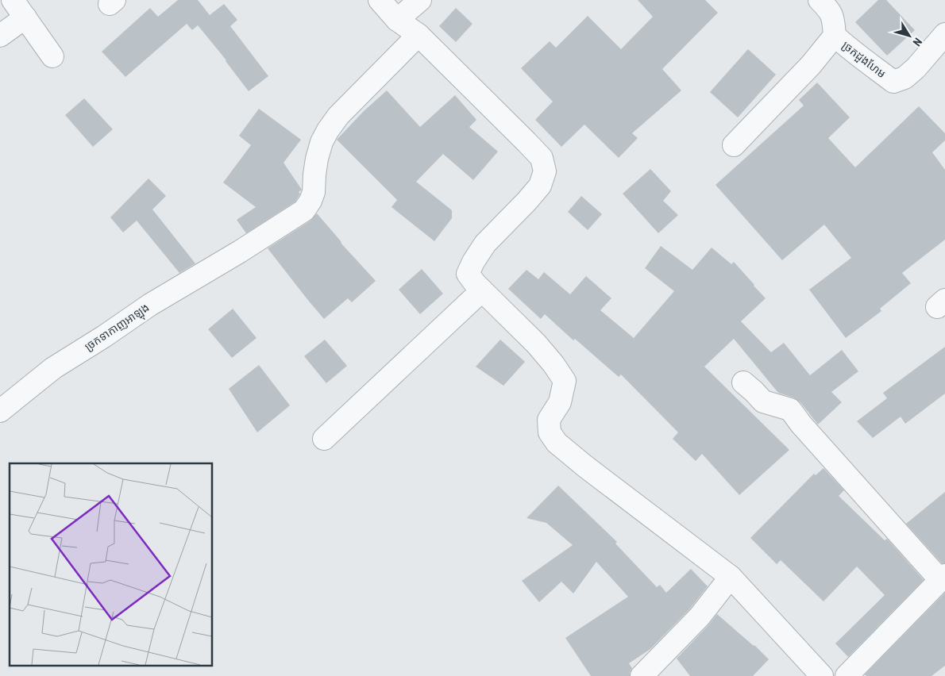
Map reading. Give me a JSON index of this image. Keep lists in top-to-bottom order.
{
  "streets": {
    "street": ["ច្រកដួងហែម", "ច្រកទាកាញអាឡុង"]
  },
  "north": "bottom right"
}
